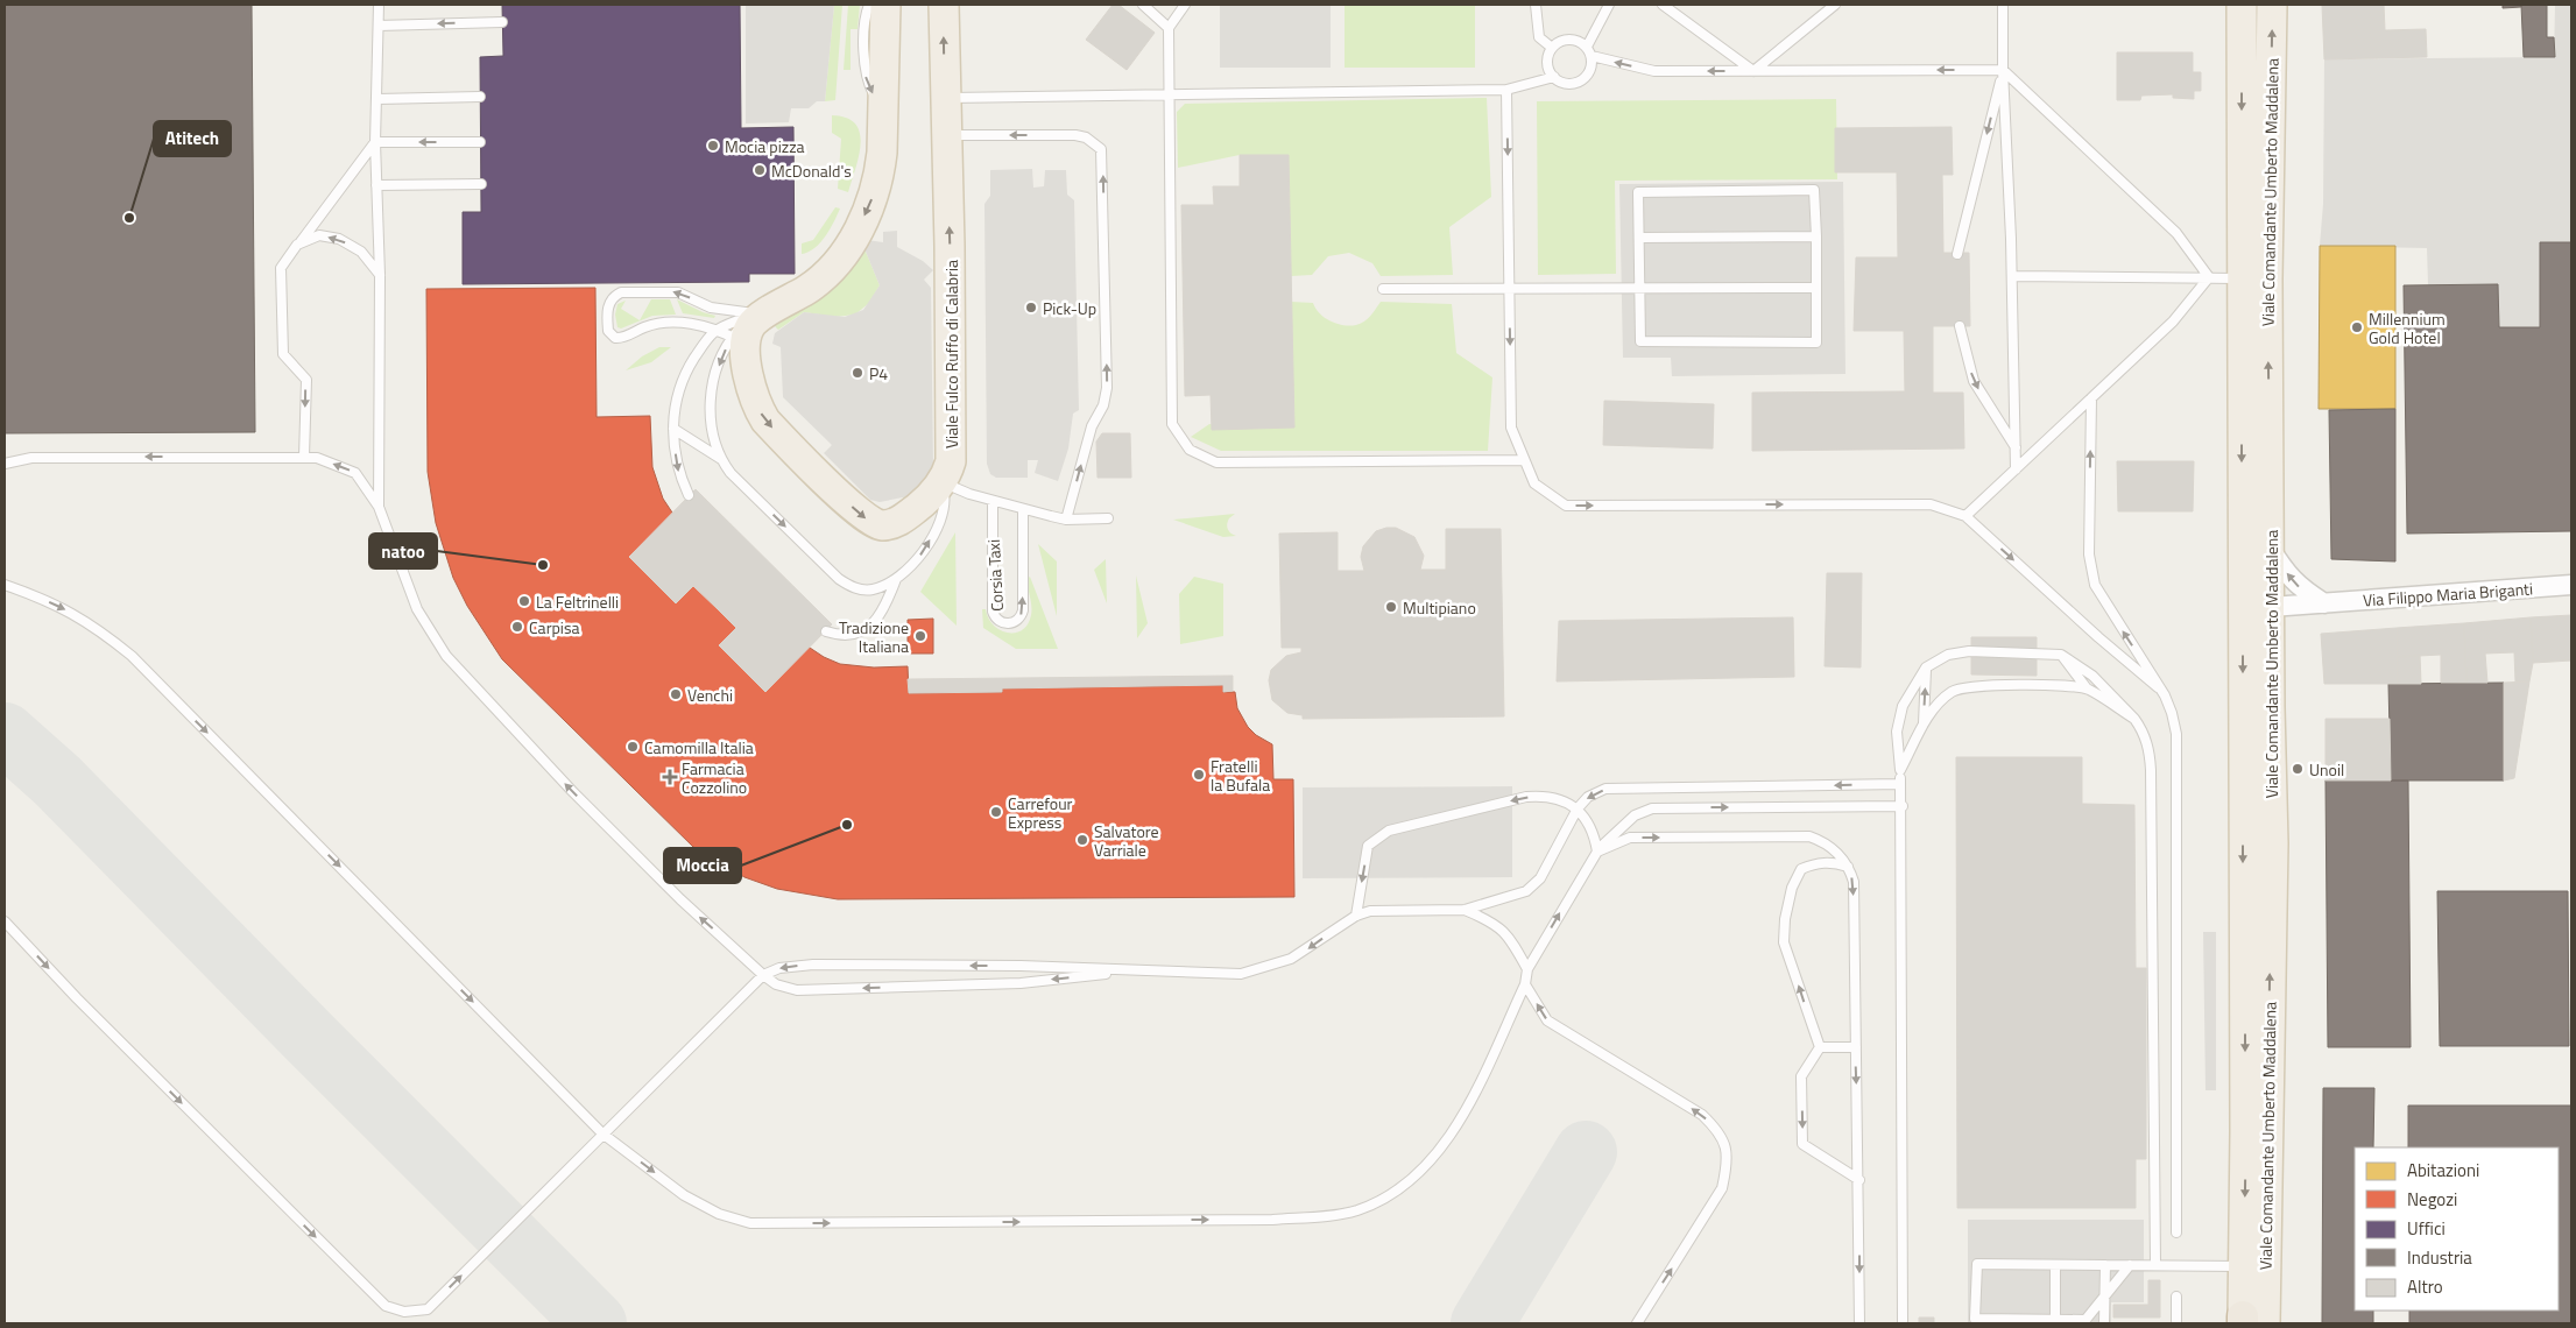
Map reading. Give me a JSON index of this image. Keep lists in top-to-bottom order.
{
  "streets": {
    "main road": ["Viale Comandante Umberto Maddalena", "Viale Fulco Ruffo di Calabria"],
    "street": ["Via Filippo Maria Briganti"],
    "lane": ["Corsia Taxi"]
  },
  "crossings": [
    ["Viale Comandante Umberto Maddalena", "Via Filippo Maria Briganti"]
  ],
  "one_way": ["Viale Fulco Ruffo di Calabria"],
  "places": {
    "other": [
      "Mocia pizza",
      "McDonald's",
      "Atitech",
      "Pick-Up",
      "Millennium Gold Hotel",
      "P4",
      "natoo",
      "La Feltrinelli",
      "Multipiano",
      "Carpisa",
      "Tradizione Italiana",
      "Venchi",
      "Camomilla Italia",
      "Unoil",
      "Fratelli la Bufala",
      "Carrefour Express",
      "Moccia",
      "Salvatore Varriale"
    ],
    "health": ["Farmacia Cozzolino"]
  },
  "legend": [
    "Abitazioni",
    "Negozi",
    "Uffici",
    "Industria",
    "Altro"
  ]
}
